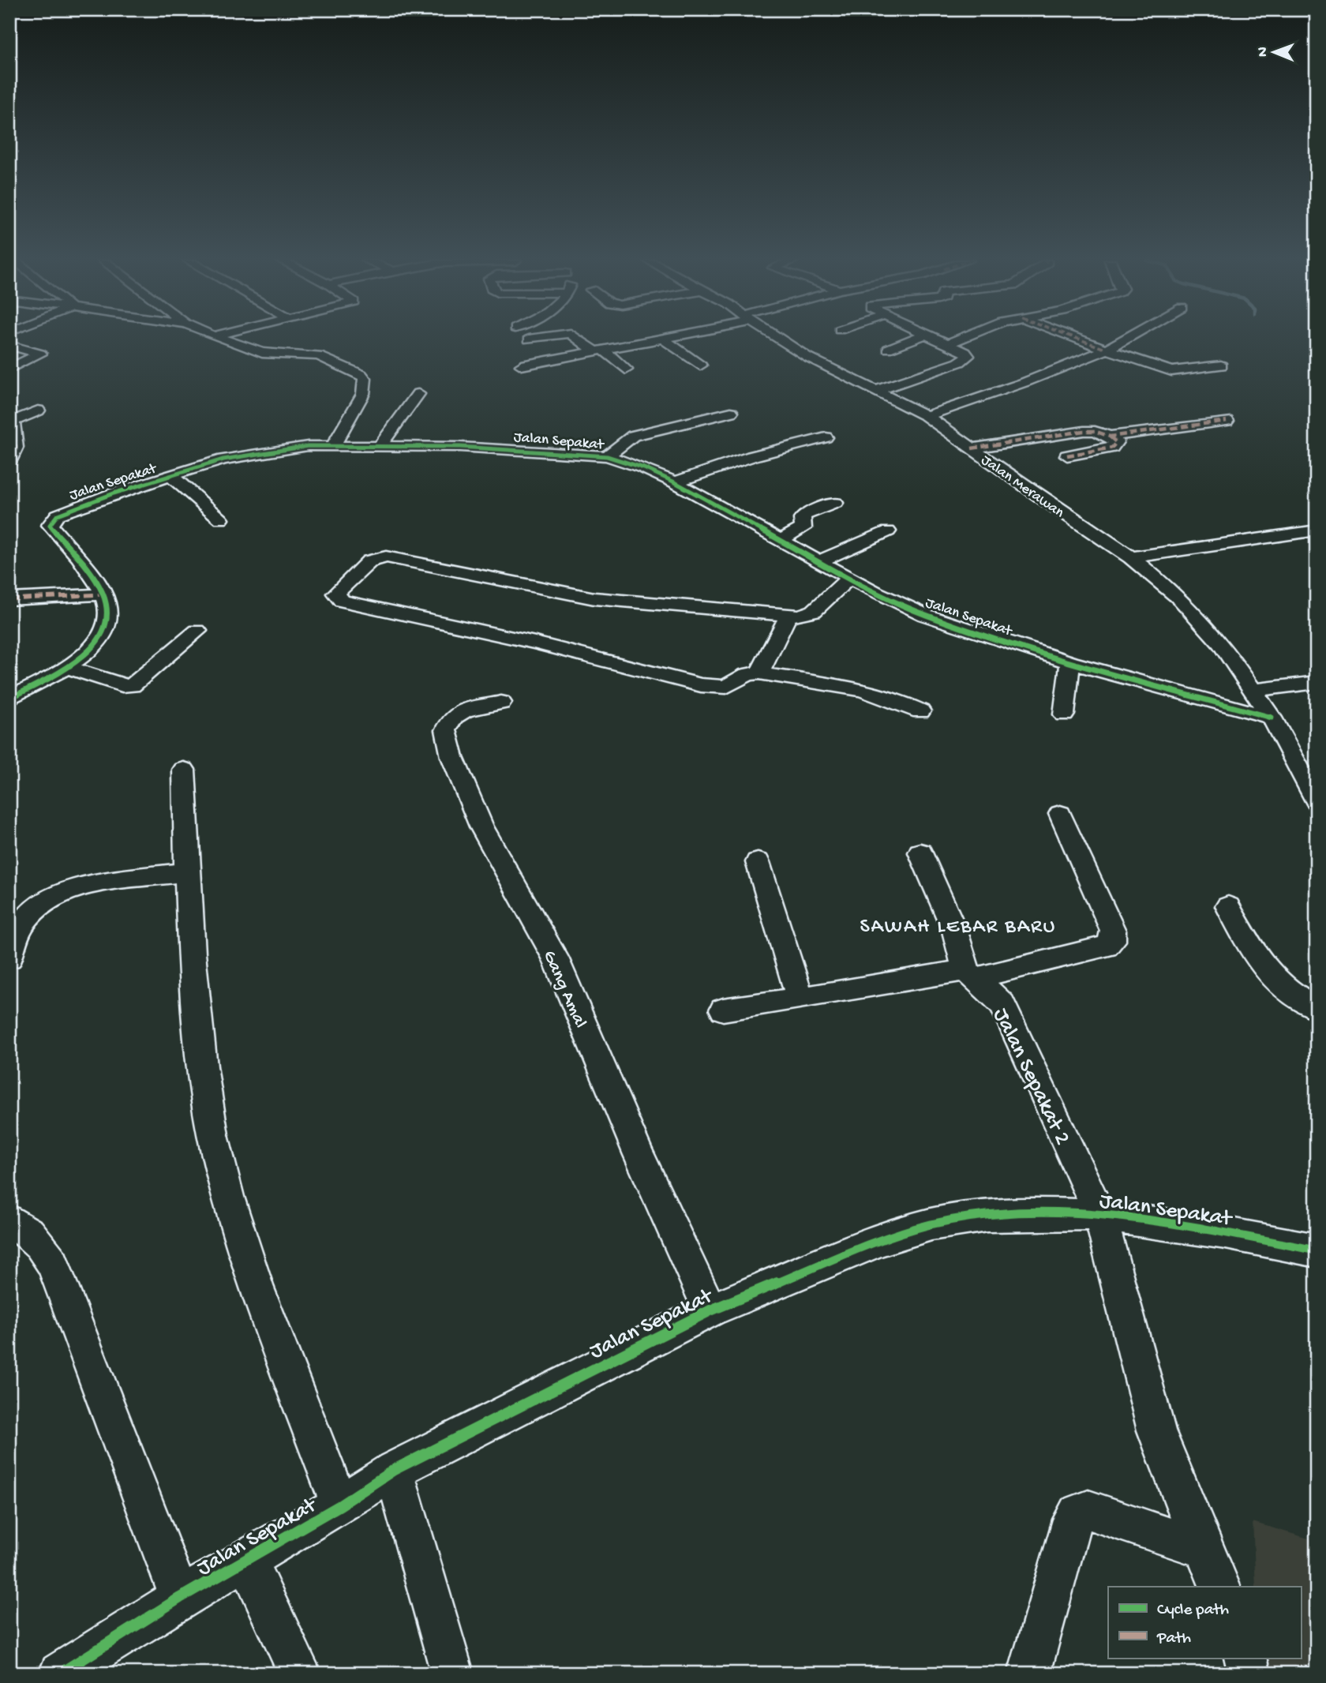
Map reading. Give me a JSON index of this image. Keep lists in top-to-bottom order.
{
  "streets": {
    "street": [
      "Jalan Sepakat",
      "Jalan Merawan",
      "Gang Amal",
      "Jalan Sepakat 2"
    ]
  },
  "crossings": [
    ["Jalan Sepakat", "Jalan Merawan"],
    ["Jalan Sepakat", "Gang Amal"],
    ["Jalan Sepakat", "Jalan Sepakat 2"]
  ],
  "districts": ["SAWAH LEBAR BARU"],
  "legend": ["Cycle path", "Path"],
  "north": "left"
}
